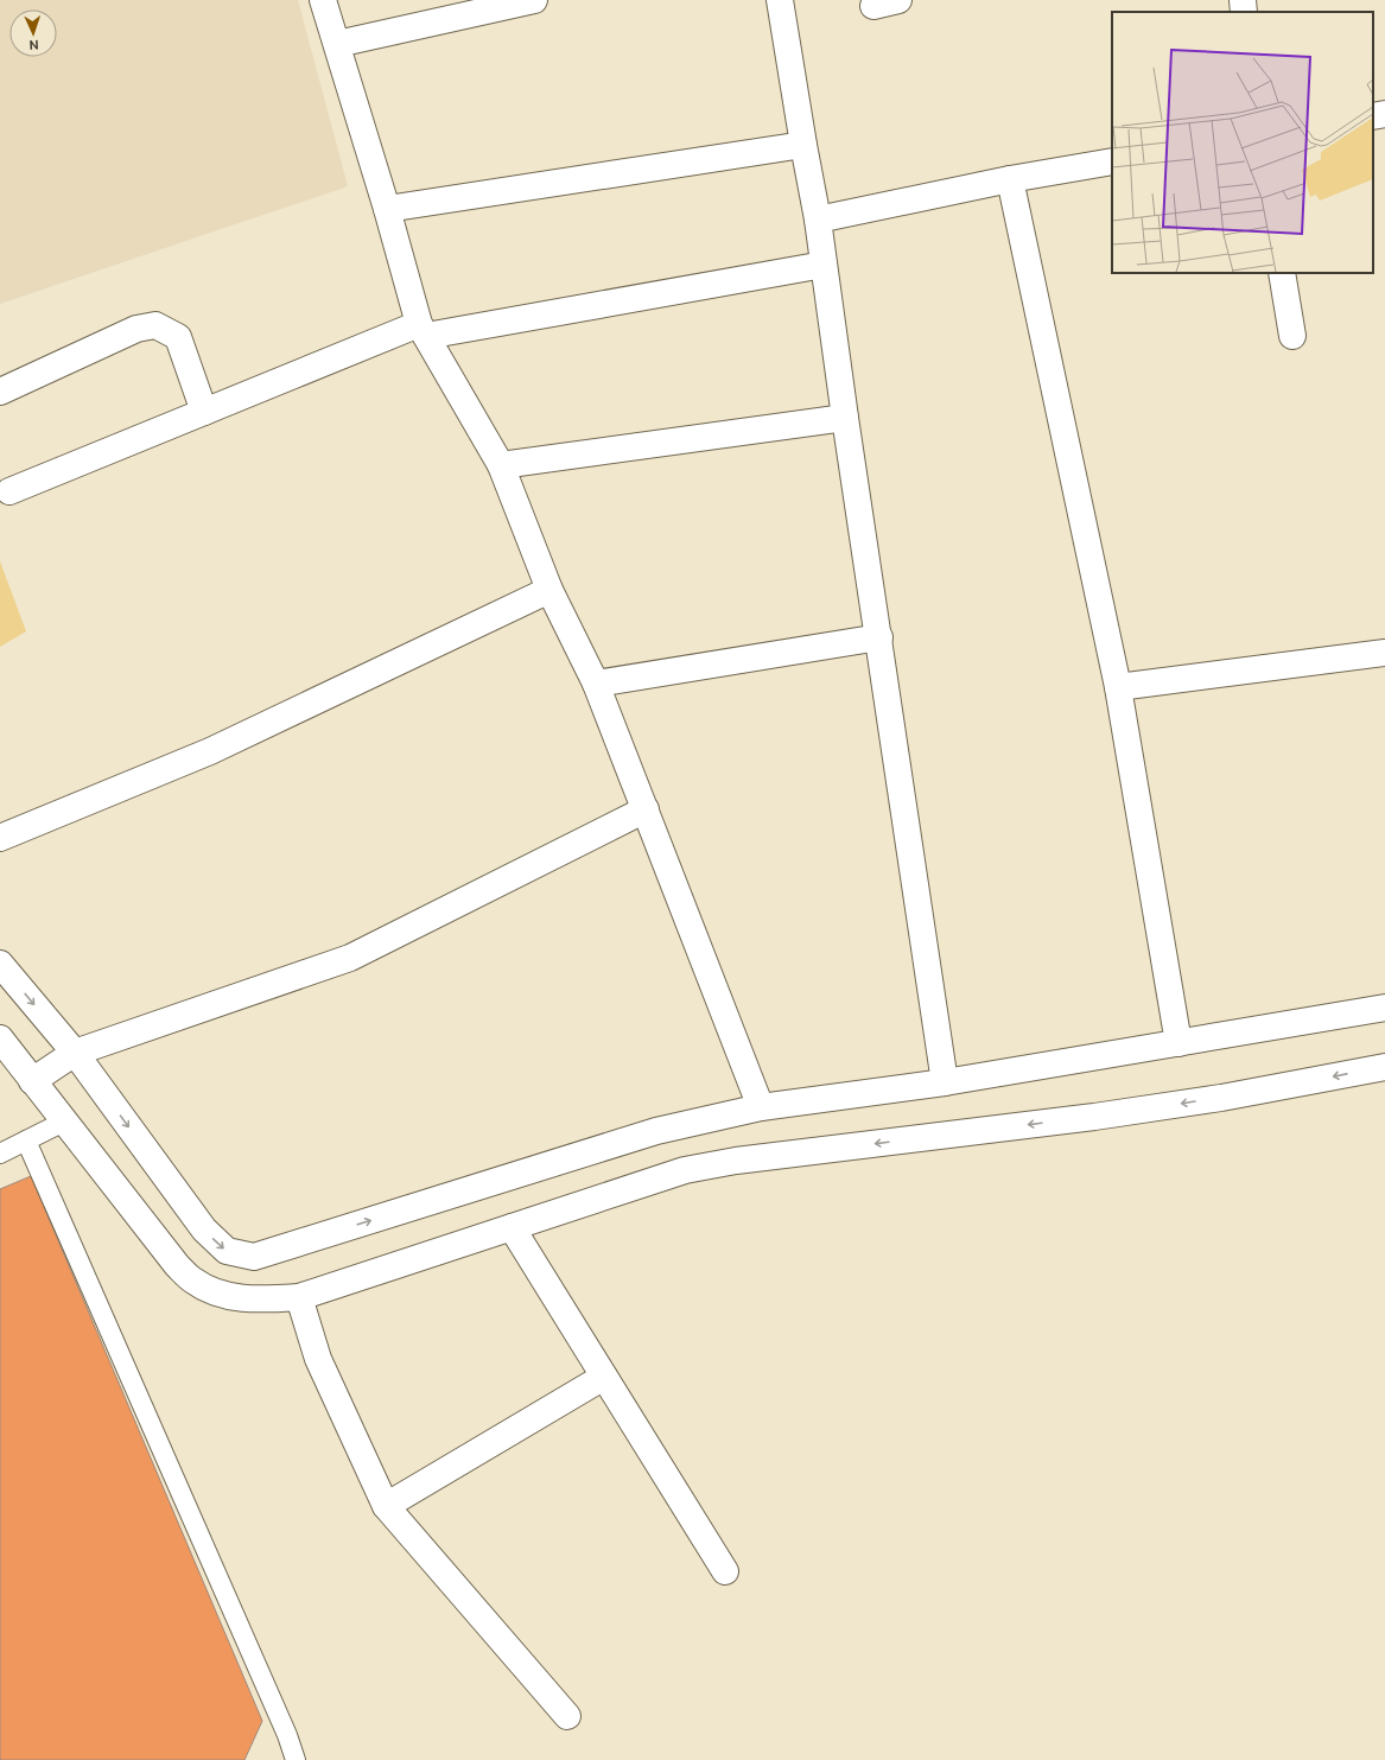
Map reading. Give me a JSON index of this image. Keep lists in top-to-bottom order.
{
  "north": "bottom"
}
